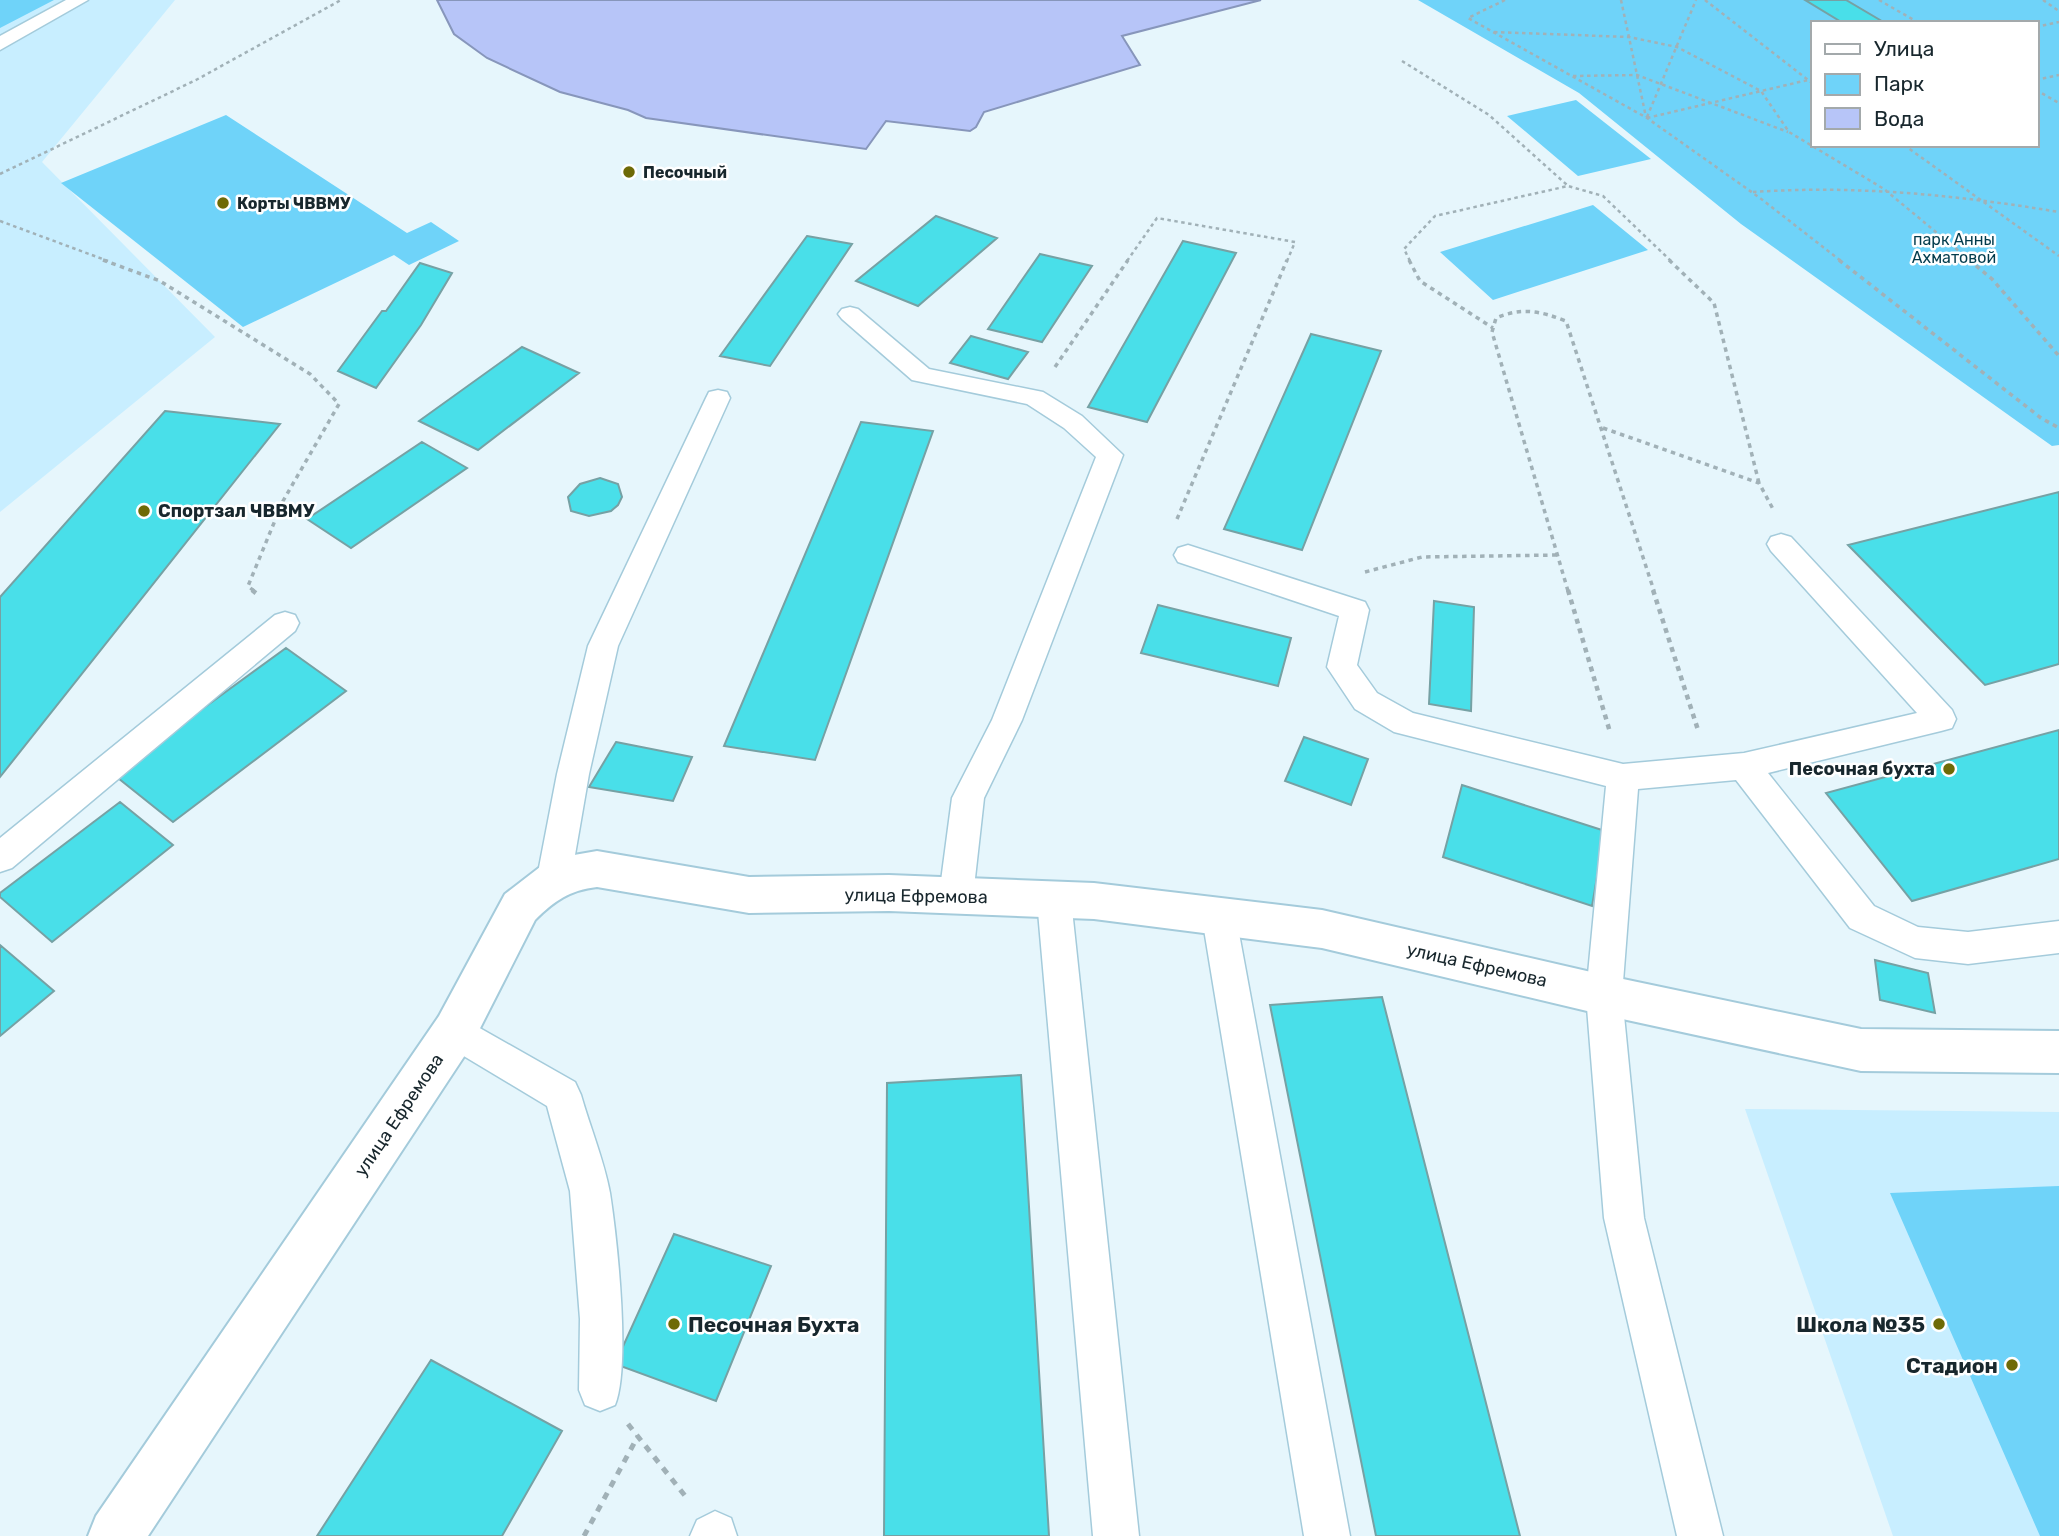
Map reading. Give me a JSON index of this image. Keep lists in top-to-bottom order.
{
  "streets": {
    "street": ["улица Ефремова"]
  },
  "parks": ["парк Анны Ахматовой"],
  "places": [
    "Песочный",
    "Корты ЧВВМУ",
    "Спортзал ЧВВМУ",
    "Песочная бухта",
    "Песочная Бухта",
    "Школа №35",
    "Стадион"
  ],
  "legend": ["Улица", "Парк", "Вода"]
}
